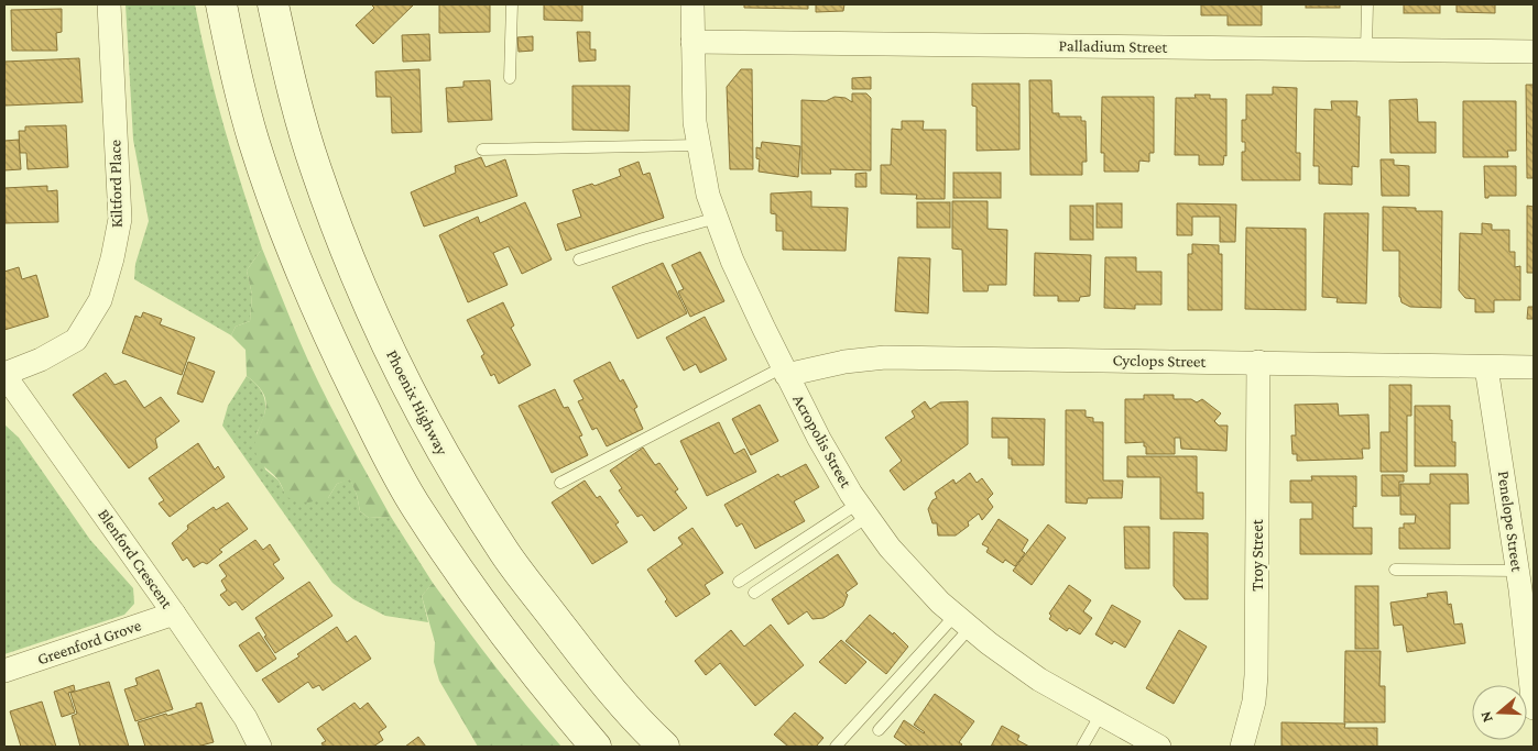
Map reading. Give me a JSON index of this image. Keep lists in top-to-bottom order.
{
  "streets": {
    "main road": ["Phoenix Highway"],
    "street": [
      "Palladium Street",
      "Kiltford Place",
      "Cyclops Street",
      "Acropolis Street",
      "Penelope Street",
      "Troy Street",
      "Blenford Crescent",
      "Greenford Grove"
    ]
  },
  "crossings": [
    ["Palladium Street", "Acropolis Street"],
    ["Kiltford Place", "Blenford Crescent"],
    ["Cyclops Street", "Acropolis Street"],
    ["Cyclops Street", "Penelope Street"],
    ["Cyclops Street", "Troy Street"],
    ["Blenford Crescent", "Greenford Grove"]
  ],
  "north": "left"
}
